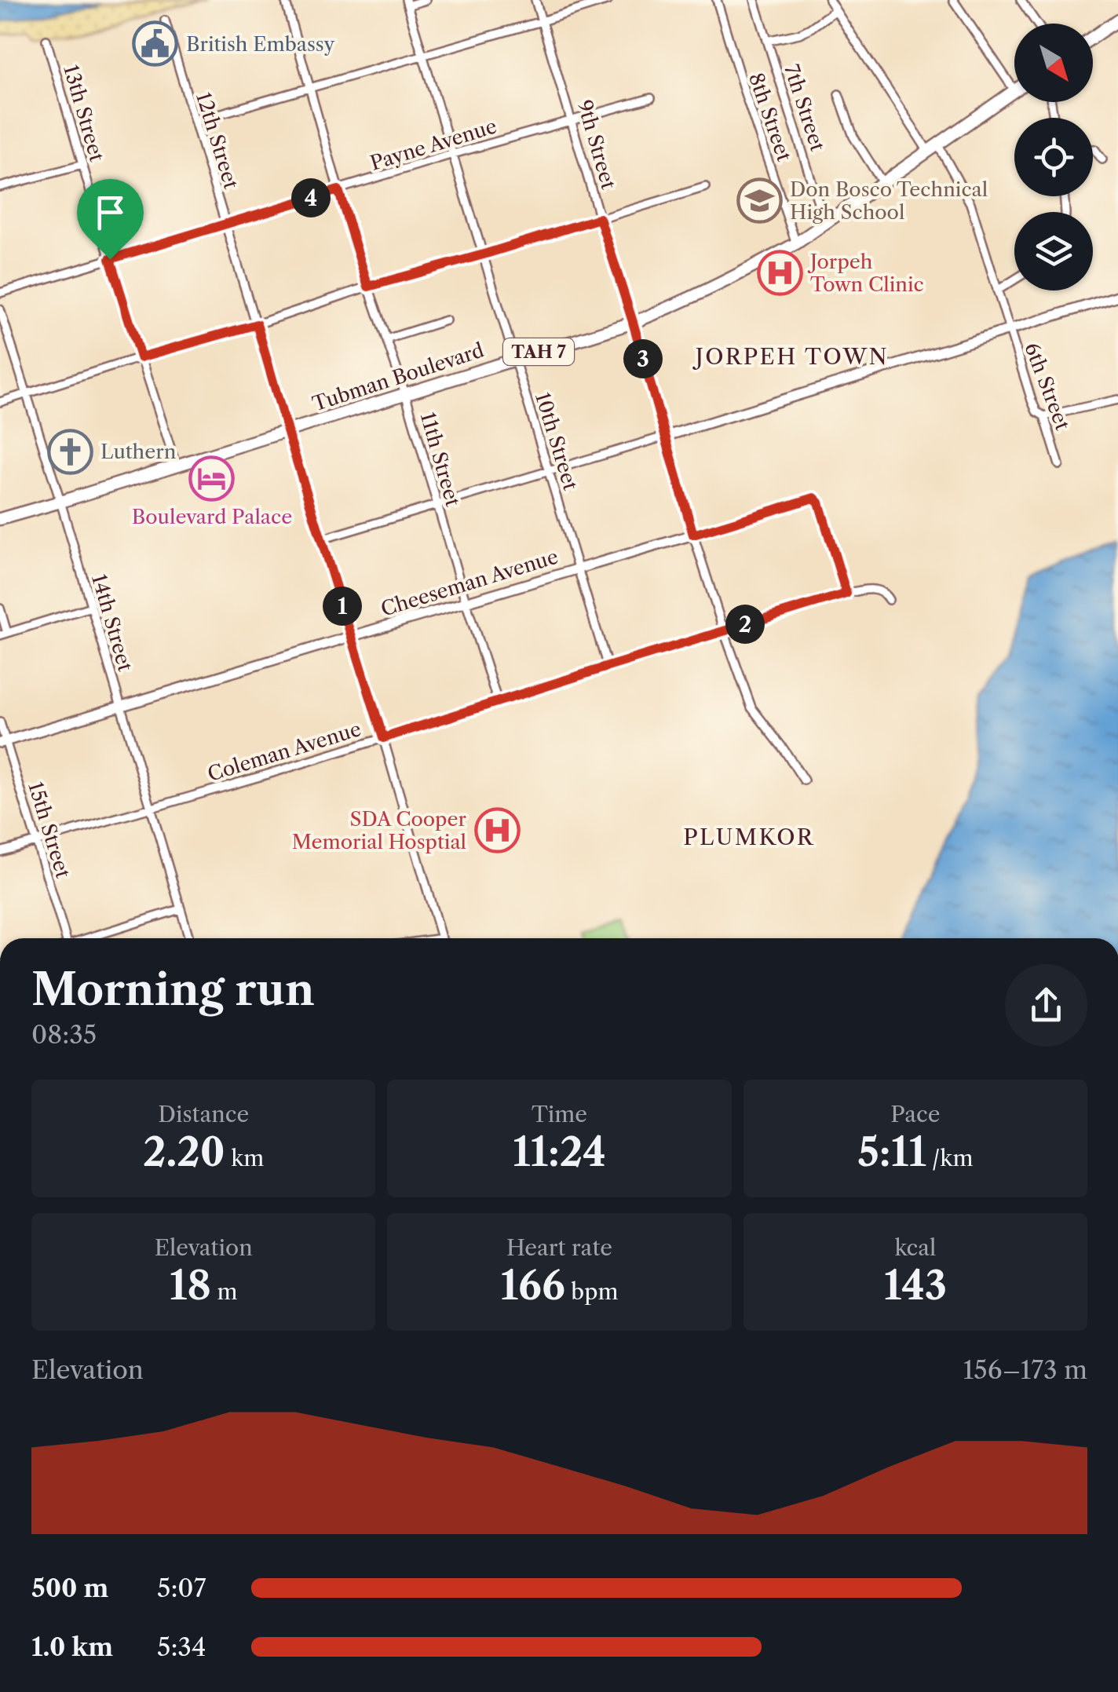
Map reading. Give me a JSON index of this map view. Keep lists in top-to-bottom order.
{
  "streets": {
    "highway": ["TAH 7", "Tubman Boulevard"],
    "street": [
      "7th Street",
      "13th Street",
      "8th Street",
      "12th Street",
      "Payne Avenue",
      "9th Street",
      "6th Street",
      "10th Street",
      "11th Street",
      "Cheeseman Avenue",
      "14th Street",
      "Coleman Avenue",
      "15th Street"
    ]
  },
  "crossings": [
    ["7th Street", "Tubman Boulevard"],
    ["13th Street", "Payne Avenue"],
    ["13th Street", "Tubman Boulevard"],
    ["8th Street", "Tubman Boulevard"],
    ["12th Street", "Payne Avenue"],
    ["12th Street", "Tubman Boulevard"],
    ["12th Street", "Cheeseman Avenue"],
    ["12th Street", "Coleman Avenue"],
    ["Payne Avenue", "9th Street"],
    ["Payne Avenue", "10th Street"],
    ["Payne Avenue", "11th Street"],
    ["9th Street", "Tubman Boulevard"],
    ["9th Street", "Cheeseman Avenue"],
    ["9th Street", "Coleman Avenue"],
    ["Tubman Boulevard", "6th Street"],
    ["Tubman Boulevard", "10th Street"],
    ["Tubman Boulevard", "11th Street"],
    ["Tubman Boulevard", "14th Street"],
    ["10th Street", "Cheeseman Avenue"],
    ["10th Street", "Coleman Avenue"],
    ["11th Street", "Cheeseman Avenue"],
    ["11th Street", "Coleman Avenue"],
    ["Cheeseman Avenue", "14th Street"],
    ["Cheeseman Avenue", "Coleman Avenue"],
    ["Cheeseman Avenue", "15th Street"],
    ["14th Street", "Coleman Avenue"],
    ["Coleman Avenue", "15th Street"]
  ],
  "districts": ["JORPEH TOWN", "PLUMKOR"],
  "places": {
    "public building": ["British Embassy"],
    "school or university": ["Don Bosco Technical High School"],
    "hospital": ["Jorpeh Town Clinic", "SDA Cooper Memorial Hosptial"],
    "church": ["Luthern"],
    "hotel": ["Boulevard Palace"]
  },
  "north": "bottom right",
  "page": {
    "pins": [
      "4",
      "3",
      "1",
      "2"
    ],
    "heading": ["Morning run", "08:35"],
    "stats": [
      ["Distance", "2.20 km"],
      ["Time", "11:24"],
      ["Pace", "5:11 /km"],
      ["Elevation", "18 m"],
      ["Heart rate", "166 bpm"],
      ["kcal", "143"]
    ],
    "chart": ["Elevation", "156–173 m"],
    "list": [
      {
        "name": "500 m",
        "note": "5:07"
      },
      {
        "name": "1.0 km",
        "note": "5:34"
      }
    ]
  }
}
